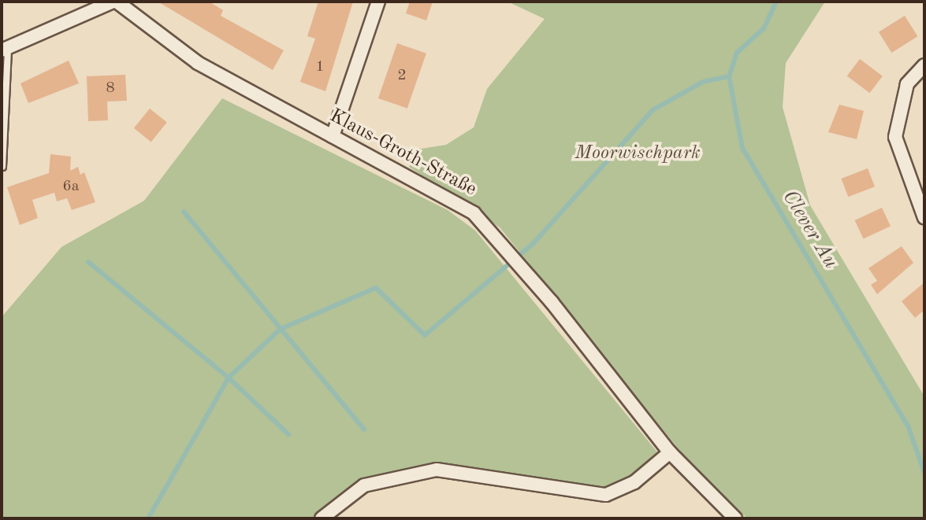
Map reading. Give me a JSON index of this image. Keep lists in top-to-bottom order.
{
  "streets": {
    "street": ["Klaus-Groth-Straße"]
  },
  "water": ["Clever Au"],
  "parks": ["Moorwischpark"],
  "house_numbers": [
    "1",
    "2",
    "8",
    "6a"
  ]
}
